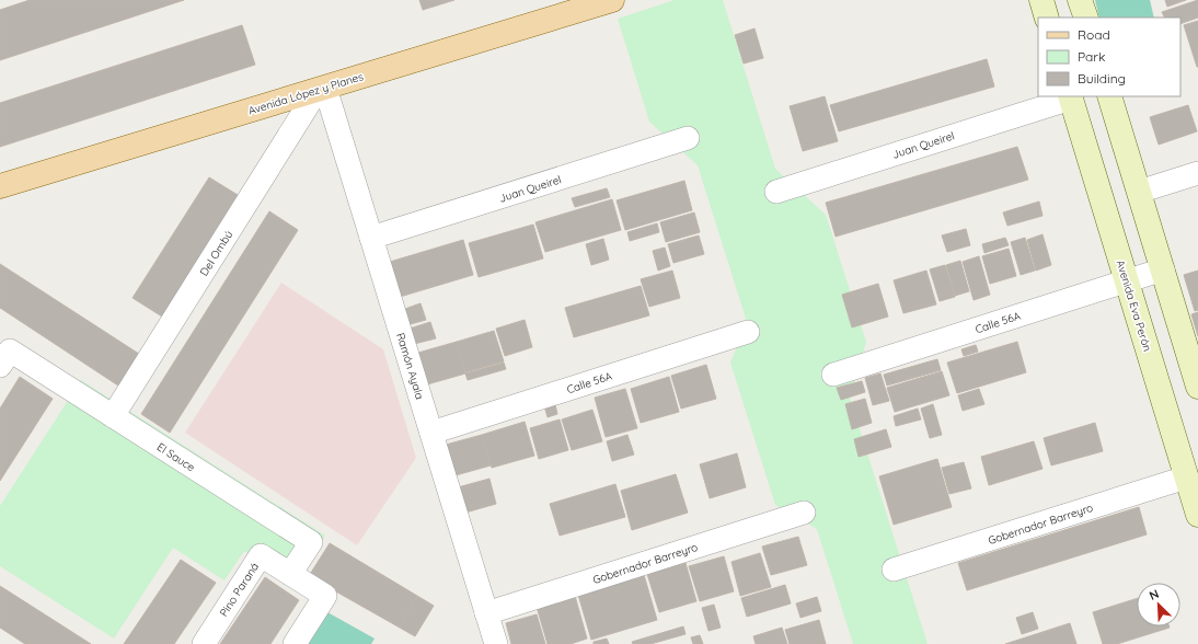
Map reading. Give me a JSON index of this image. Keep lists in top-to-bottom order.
{
  "streets": {
    "main road": ["Avenida López y Planes", "Avenida Eva Perón"],
    "street": [
      "Juan Queirel",
      "Del Ombú",
      "Calle 56A",
      "Ramón Ayala",
      "El Sauce",
      "Gobernador Barreyro",
      "Pino Paraná"
    ]
  },
  "crossings": [
    ["Avenida López y Planes", "Del Ombú"],
    ["Avenida López y Planes", "Ramón Ayala"],
    ["Juan Queirel", "Avenida Eva Perón"],
    ["Juan Queirel", "Ramón Ayala"],
    ["Del Ombú", "Ramón Ayala"],
    ["Del Ombú", "El Sauce"],
    ["Avenida Eva Perón", "Calle 56A"],
    ["Avenida Eva Perón", "Gobernador Barreyro"],
    ["Calle 56A", "Ramón Ayala"],
    ["Ramón Ayala", "Gobernador Barreyro"],
    ["El Sauce", "Pino Paraná"]
  ],
  "legend": ["Road", "Park", "Building"],
  "north": "top left"
}
